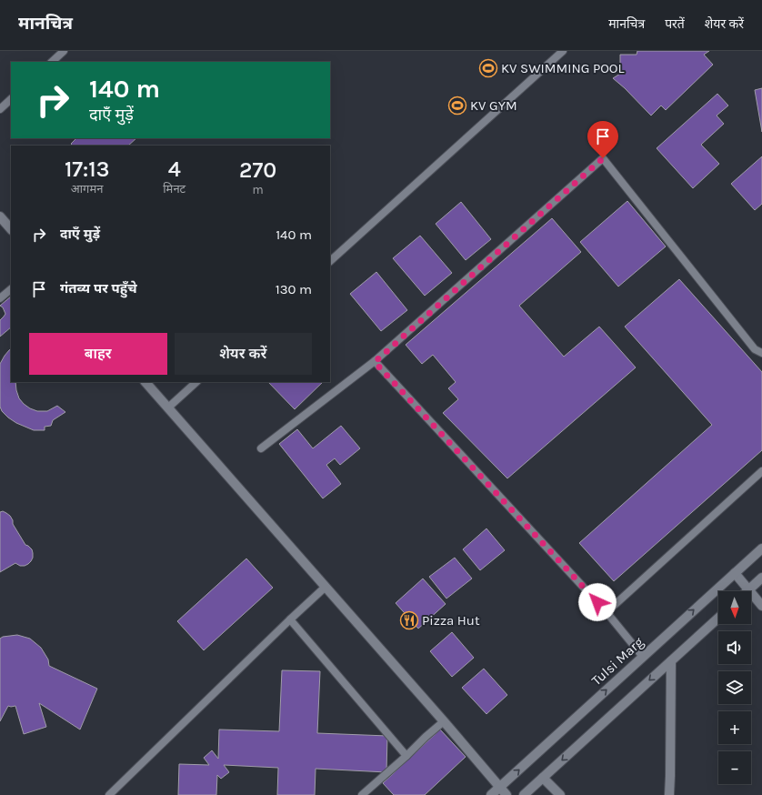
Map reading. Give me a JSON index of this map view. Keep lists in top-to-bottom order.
{
  "streets": {
    "street": ["Tulsi Marg"]
  },
  "places": {
    "sports": ["KV SWIMMING POOL", "KV GYM"],
    "restaurant": ["Pizza Hut"]
  },
  "north": "bottom",
  "page": {
    "header": "मानचित्र",
    "nav": ["मानचित्र", "परतें", "शेयर करें"],
    "turn": ["140 m", "दाएँ मुड़ें"],
    "eta": [
      "17:13",
      "आगमन",
      "4",
      "मिनट",
      "270",
      "m"
    ],
    "list": [
      {
        "name": "दाएँ मुड़ें",
        "value": "140 m"
      },
      {
        "name": "गंतव्य पर पहुँचे",
        "value": "130 m"
      }
    ],
    "buttons": ["बाहर", "शेयर करें"],
    "map_buttons": ["+", "−"]
  }
}
